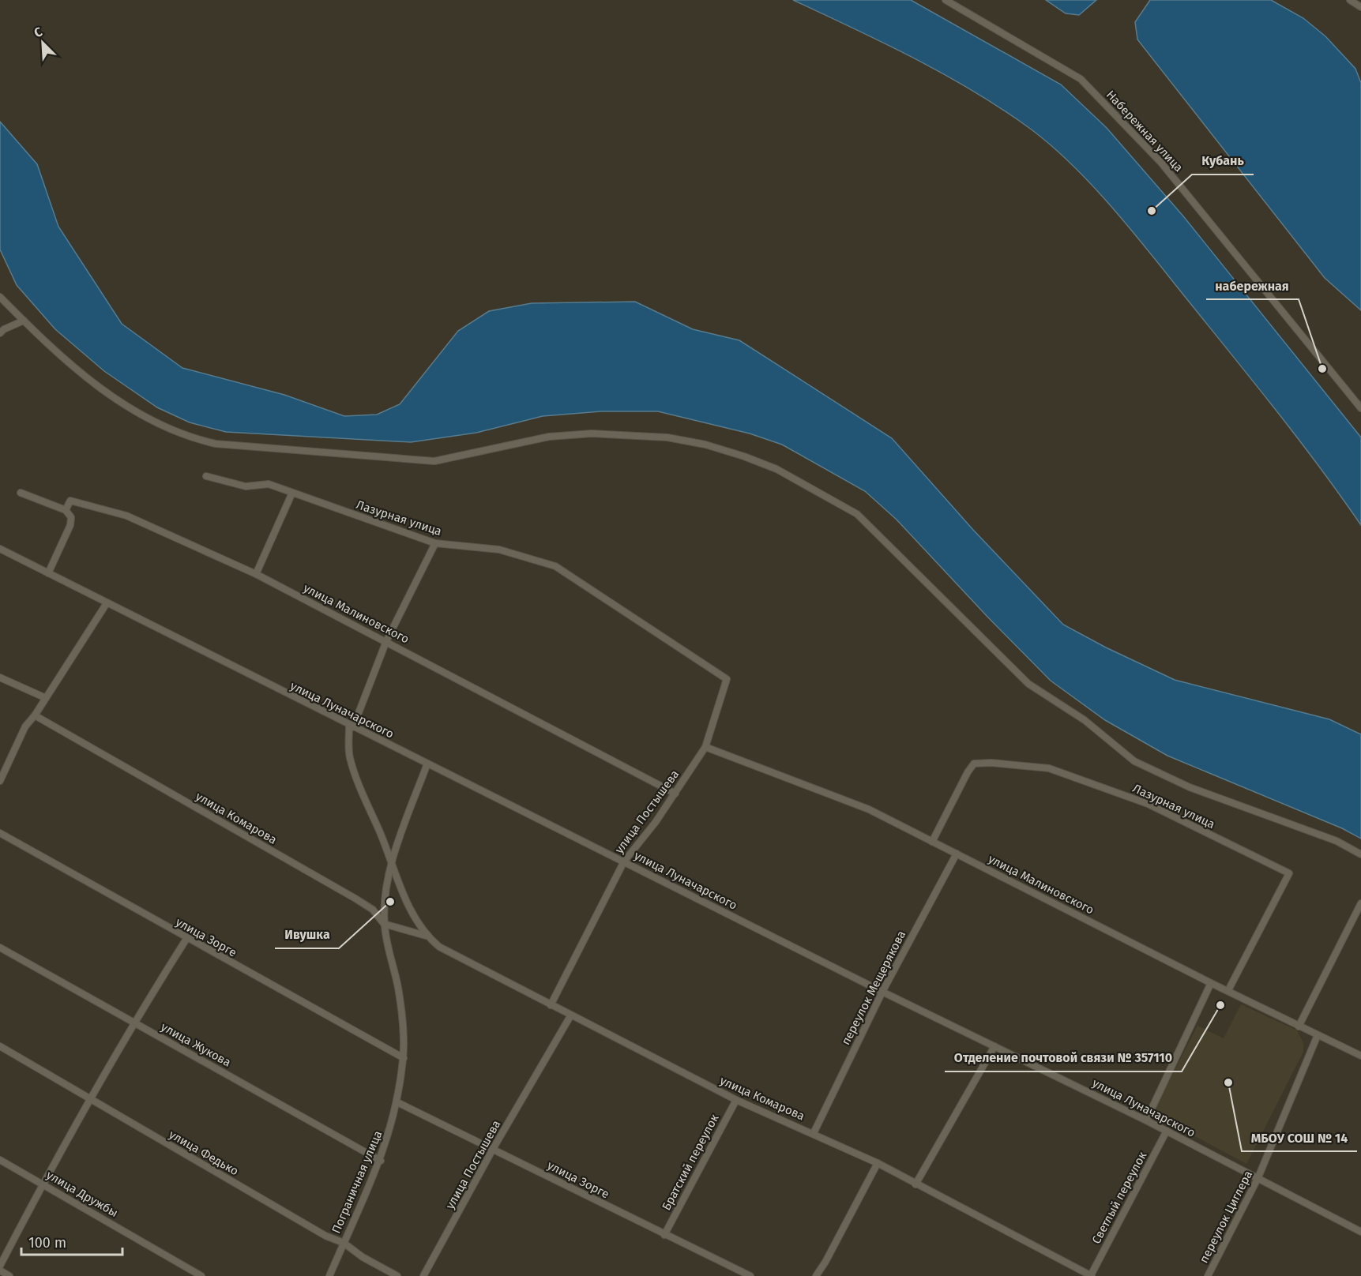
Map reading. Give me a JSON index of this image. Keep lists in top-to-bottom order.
{
  "streets": {
    "street": [
      "Набережная улица",
      "Лазурная улица",
      "улица Малиновского",
      "улица Луначарского",
      "улица Постышева",
      "улица Комарова",
      "улица Зорге",
      "переулок Мещерякова",
      "улица Жукова",
      "улица Федько",
      "Братский переулок",
      "Пограничная улица",
      "улица Дружбы",
      "Светлый переулок",
      "переулок Циглера"
    ]
  },
  "crossings": [
    ["Лазурная улица", "улица Малиновского"],
    ["Лазурная улица", "улица Постышева"],
    ["улица Малиновского", "улица Постышева"],
    ["улица Малиновского", "переулок Мещерякова"],
    ["улица Малиновского", "переулок Циглера"],
    ["улица Луначарского", "улица Постышева"],
    ["улица Луначарского", "улица Комарова"],
    ["улица Луначарского", "переулок Мещерякова"],
    ["улица Луначарского", "Пограничная улица"],
    ["улица Луначарского", "Светлый переулок"],
    ["улица Луначарского", "переулок Циглера"],
    ["улица Постышева", "улица Комарова"],
    ["улица Постышева", "улица Зорге"],
    ["улица Комарова", "переулок Мещерякова"],
    ["улица Комарова", "Братский переулок"],
    ["улица Комарова", "Пограничная улица"],
    ["улица Комарова", "Светлый переулок"],
    ["улица Зорге", "Братский переулок"],
    ["улица Зорге", "Пограничная улица"],
    ["улица Жукова", "Пограничная улица"],
    ["улица Федько", "Пограничная улица"]
  ],
  "places": [
    "Кубань",
    "набережная",
    "Ивушка",
    "Отделение почтовой связи № 357110",
    "МБОУ СОШ № 14"
  ],
  "scale_bar": "100 m",
  "north": "top left"
}
